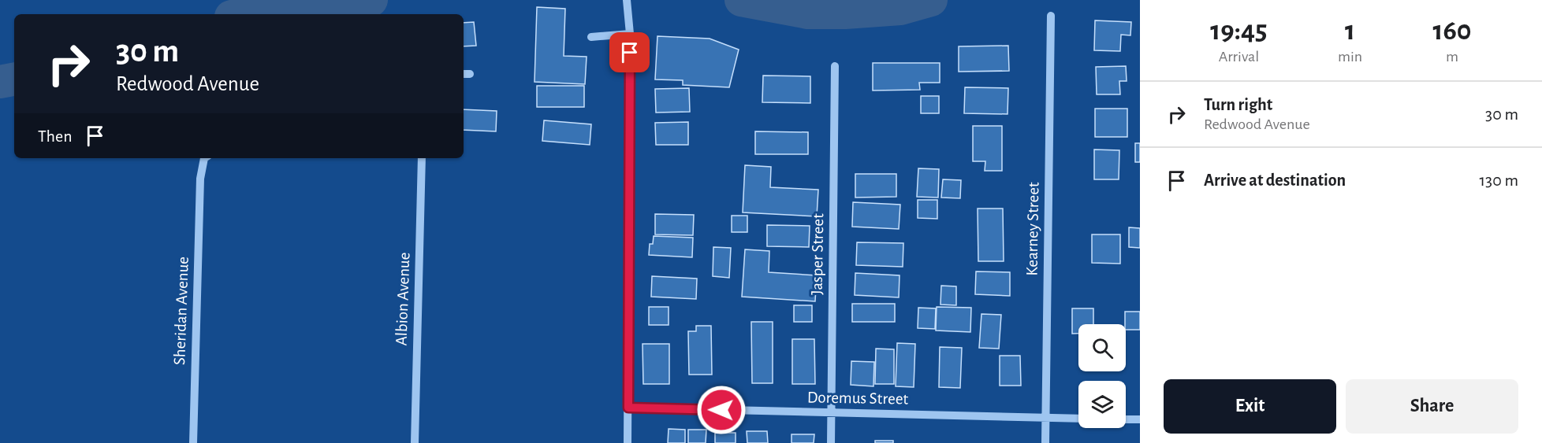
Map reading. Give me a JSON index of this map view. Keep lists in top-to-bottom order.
{
  "streets": {
    "street": [
      "Kearney Street",
      "Jasper Street",
      "Albion Avenue",
      "Sheridan Avenue",
      "Doremus Street"
    ]
  },
  "crossings": [
    ["Kearney Street", "Doremus Street"],
    ["Jasper Street", "Doremus Street"]
  ],
  "page": {
    "eta": [
      "19:45",
      "Arrival",
      "1",
      "min",
      "160",
      "m"
    ],
    "turn": ["30 m", "Redwood Avenue"],
    "list": [
      {
        "name": "Turn right",
        "note": "Redwood Avenue",
        "value": "30 m"
      },
      {
        "name": "Arrive at destination",
        "value": "130 m"
      }
    ],
    "then": "Then",
    "buttons": ["Exit", "Share"]
  }
}
